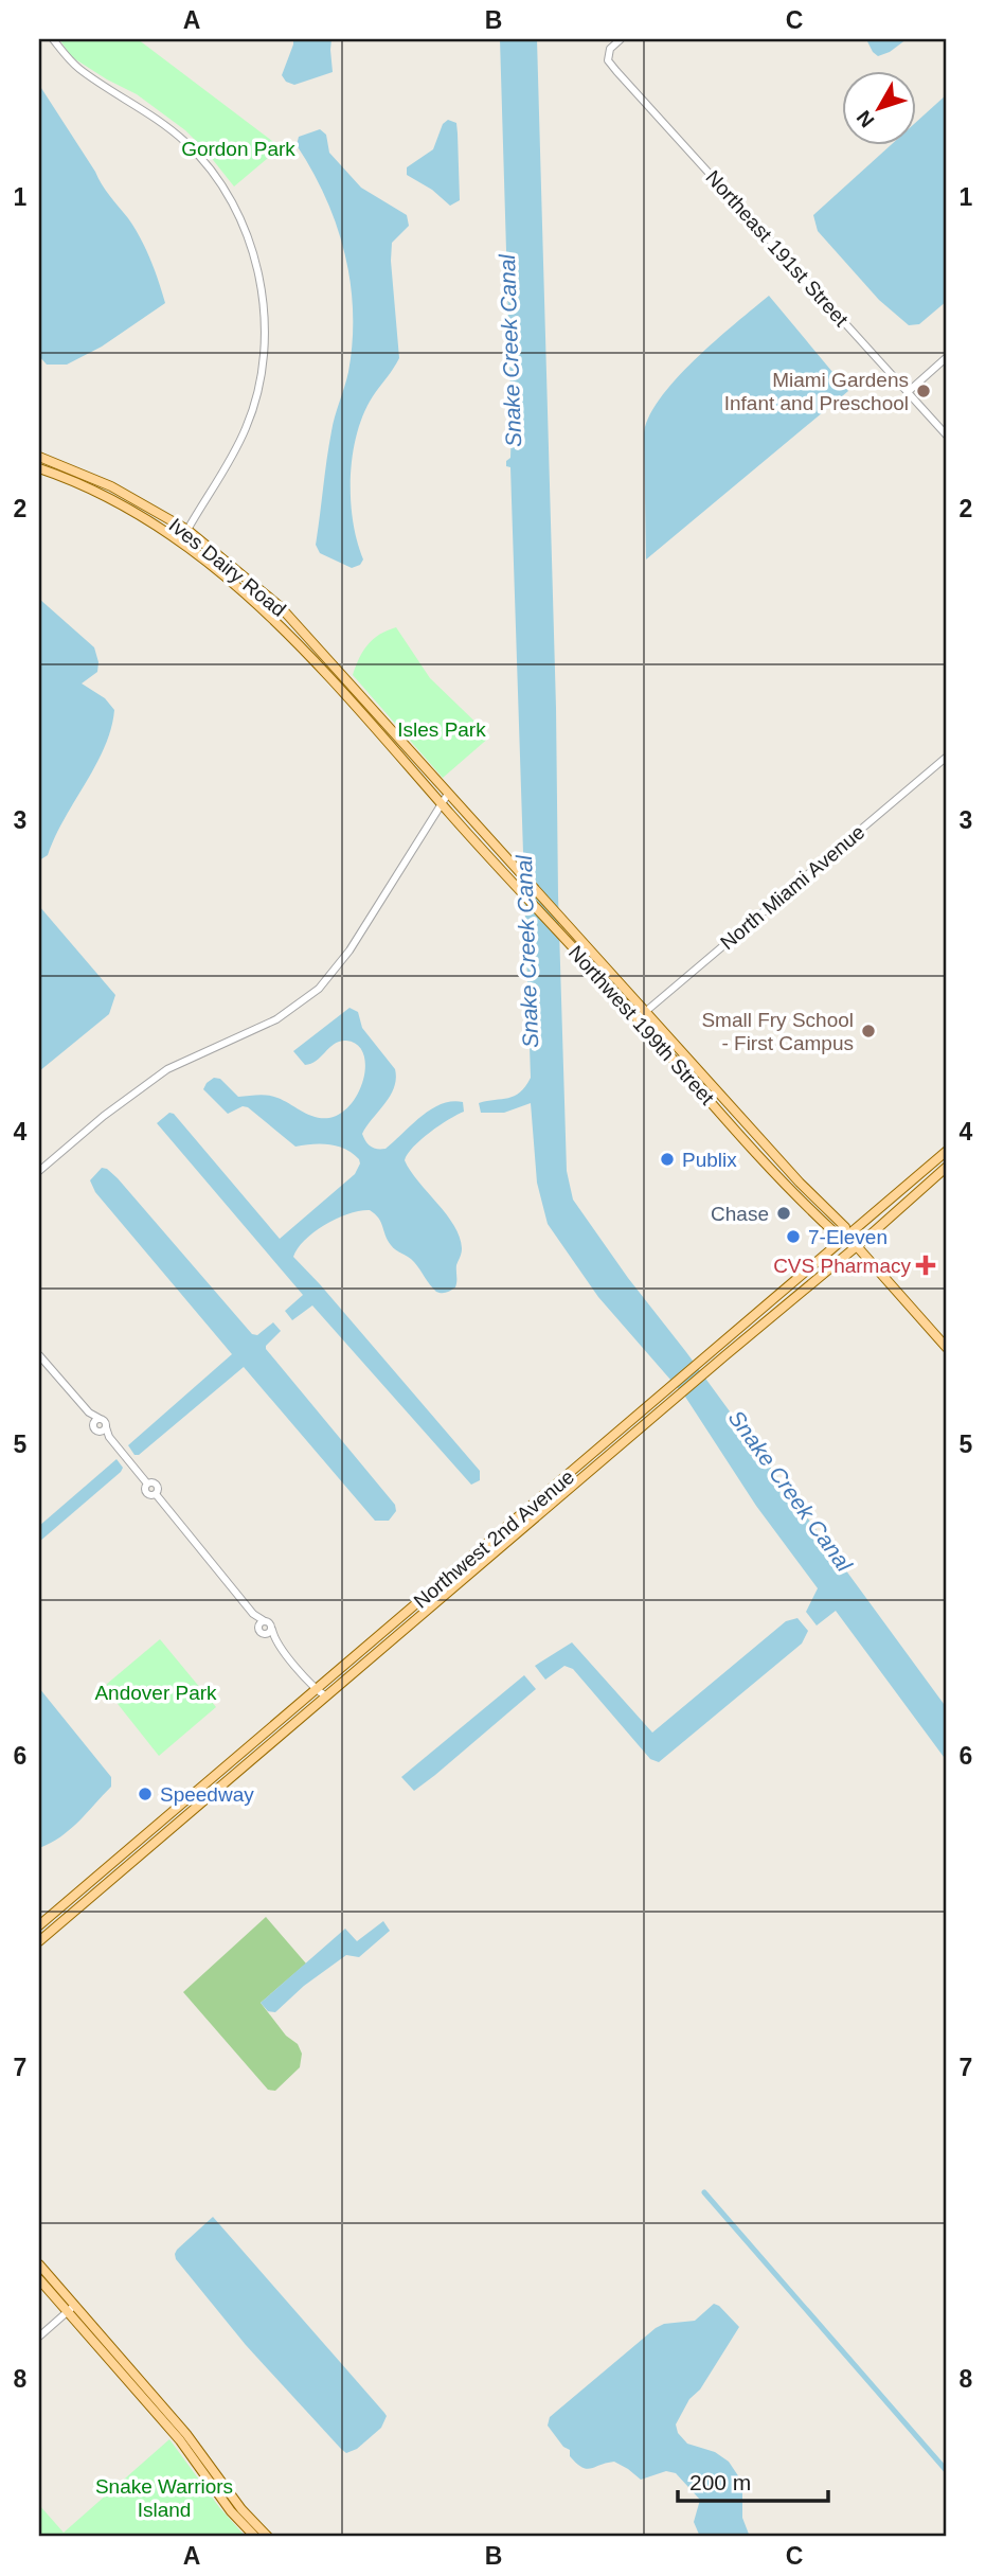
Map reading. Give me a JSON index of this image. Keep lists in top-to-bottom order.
{
  "streets": {
    "main road": ["Ives Dairy Road", "Northwest 199th Street", "Northwest 2nd Avenue"],
    "street": ["Northeast 191st Street", "North Miami Avenue"]
  },
  "crossings": [
    ["Ives Dairy Road", "Northwest 199th Street"],
    ["North Miami Avenue", "Northwest 199th Street"],
    ["Northwest 199th Street", "Northwest 2nd Avenue"]
  ],
  "water": ["Snake Creek Canal"],
  "parks": [
    "Gordon Park",
    "Isles Park",
    "Andover Park",
    "Snake Warriors Island"
  ],
  "places": {
    "other": [
      "Miami Gardens Infant and Preschool",
      "Small Fry School - First Campus",
      "Publix",
      "Chase",
      "7-Eleven",
      "Speedway"
    ],
    "health": ["CVS Pharmacy"]
  },
  "scale_bar": "200 m",
  "north": "bottom left",
  "grid": {
    "columns": ["A", "B", "C"],
    "rows": [
      "1",
      "2",
      "3",
      "4",
      "5",
      "6",
      "7",
      "8"
    ]
  }
}
